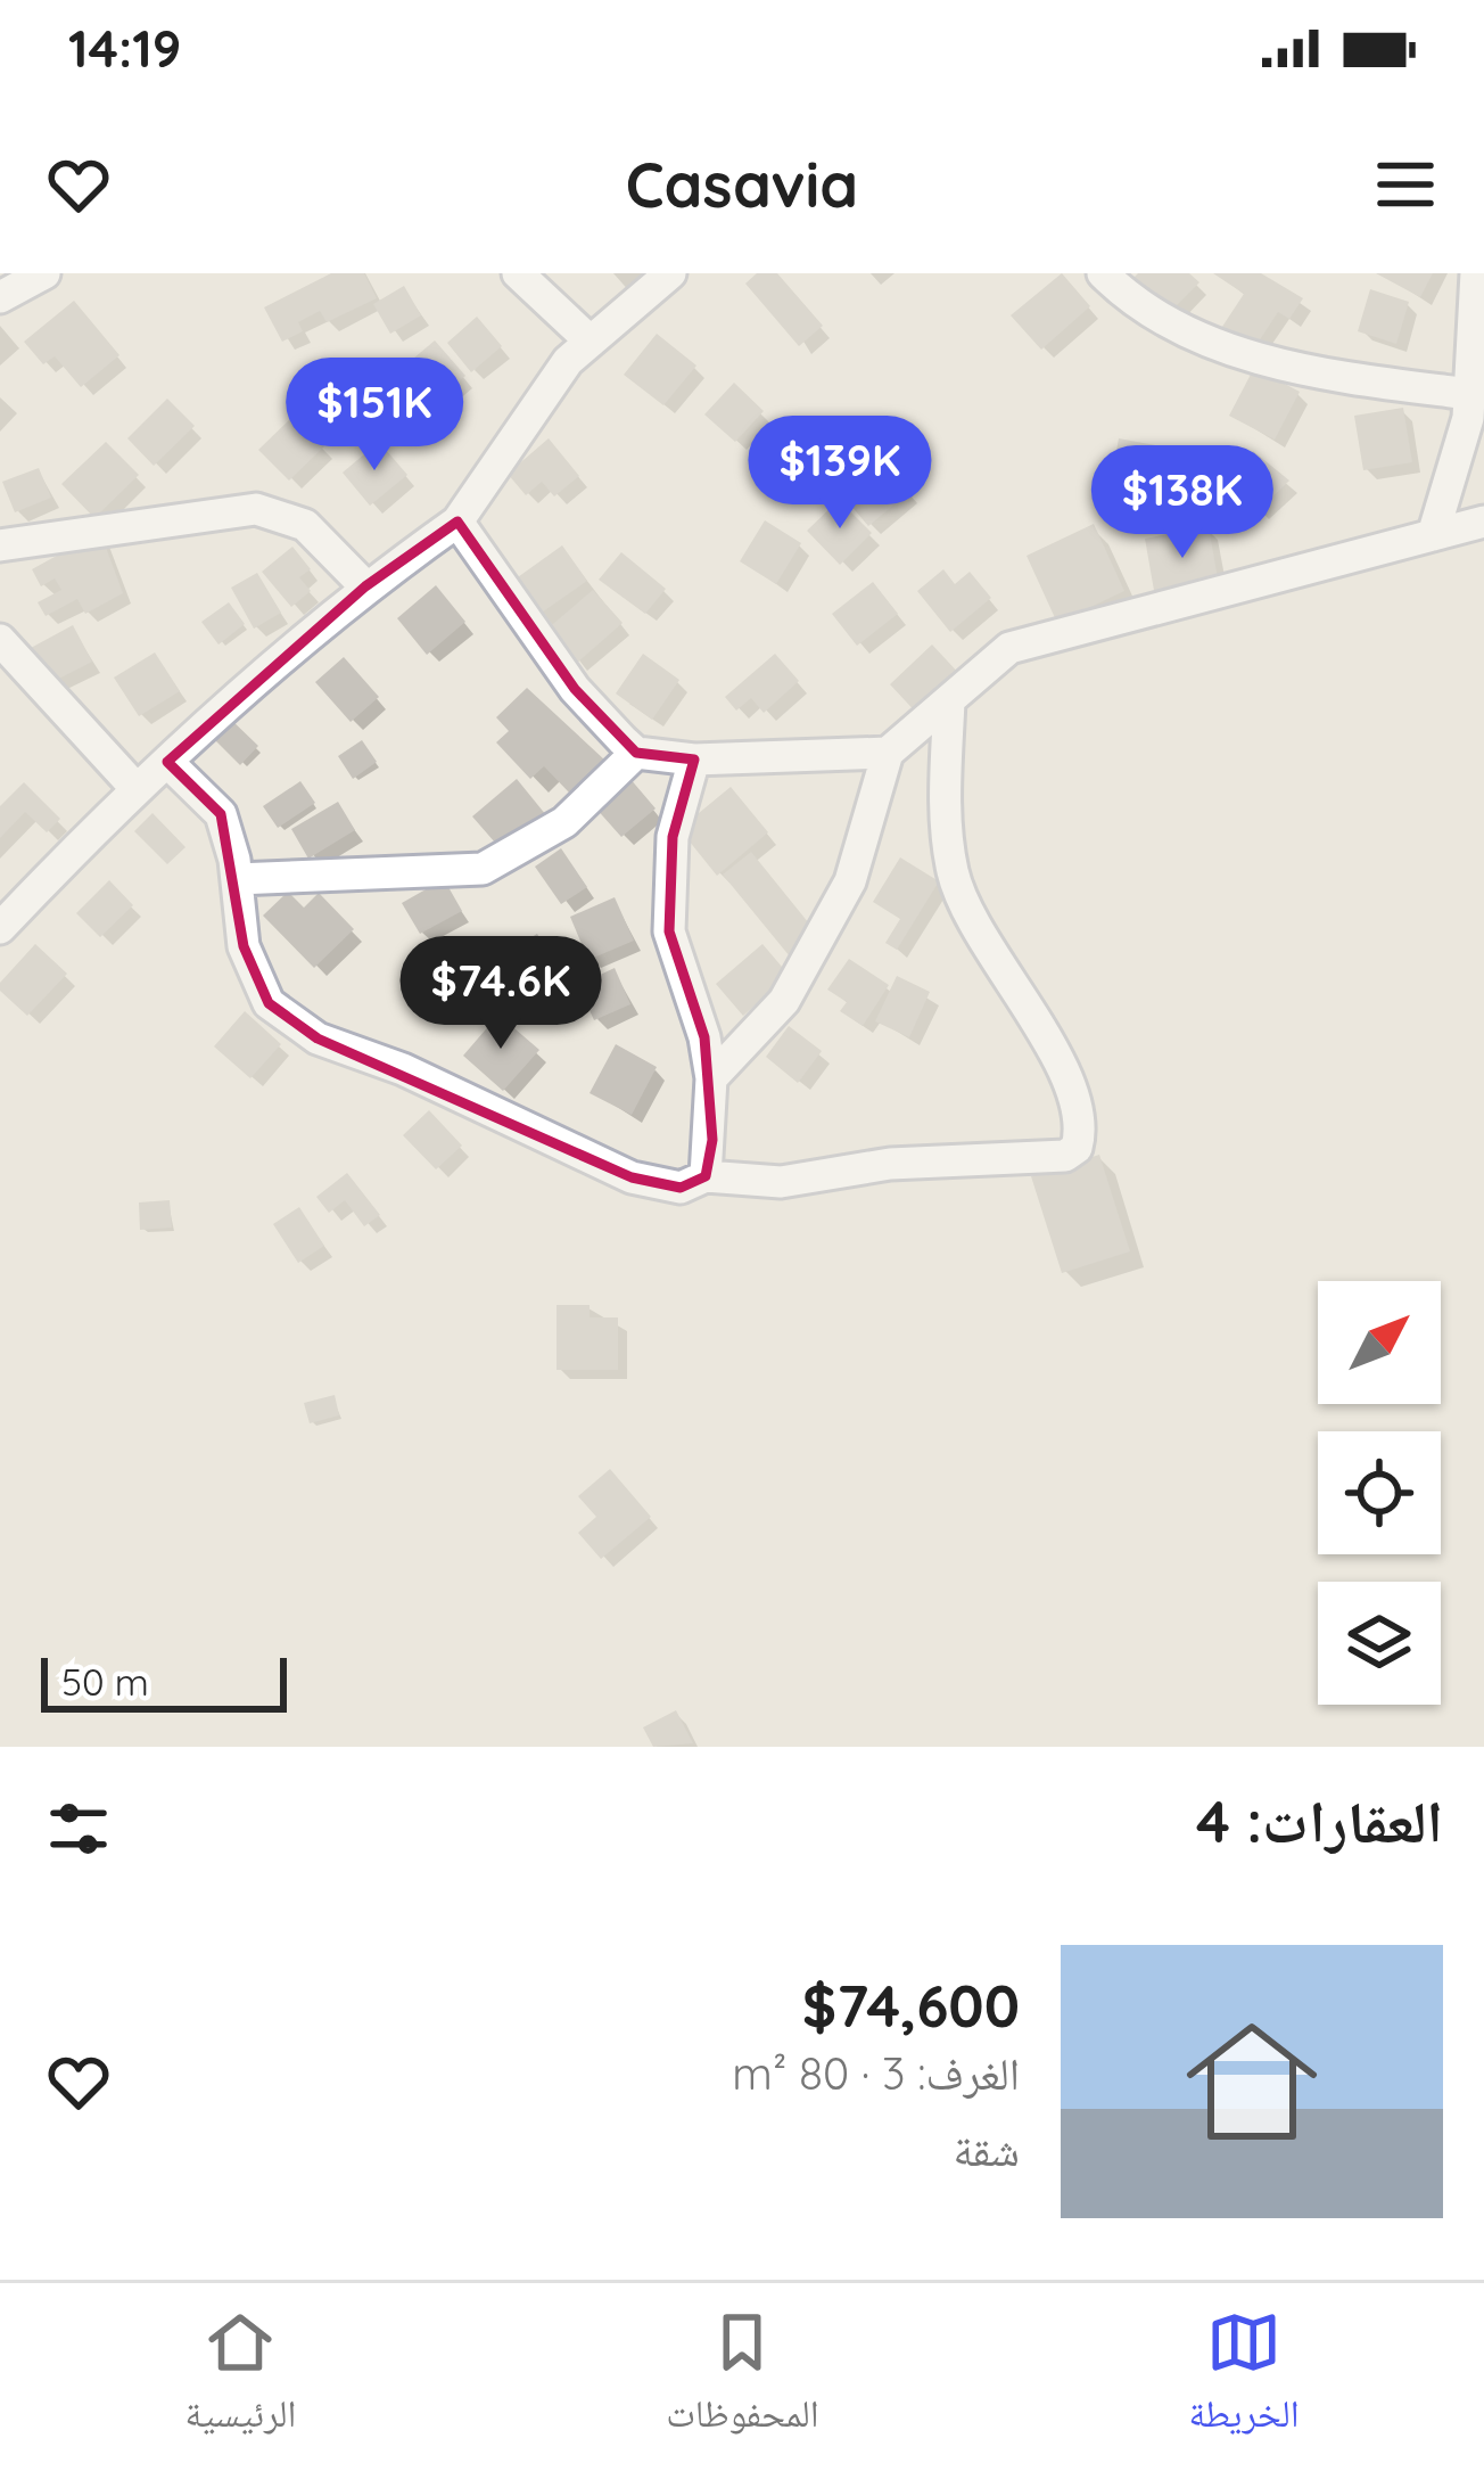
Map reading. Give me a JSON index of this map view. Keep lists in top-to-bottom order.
{
  "scale_bar": "50 m",
  "north": "top right",
  "page": {
    "status": "14:19",
    "header": "Casavia",
    "price": [
      "$151K",
      "$139K",
      "$138K",
      "$74.6K"
    ],
    "scale": "50 m",
    "heading": "العقارات: 4",
    "list": [
      {
        "name": "$74,600",
        "note": "الغرف: 3 · 80 m² · شقة"
      }
    ],
    "tabs": ["الخريطة", "المحفوظات", "الرئيسية"]
  }
}
